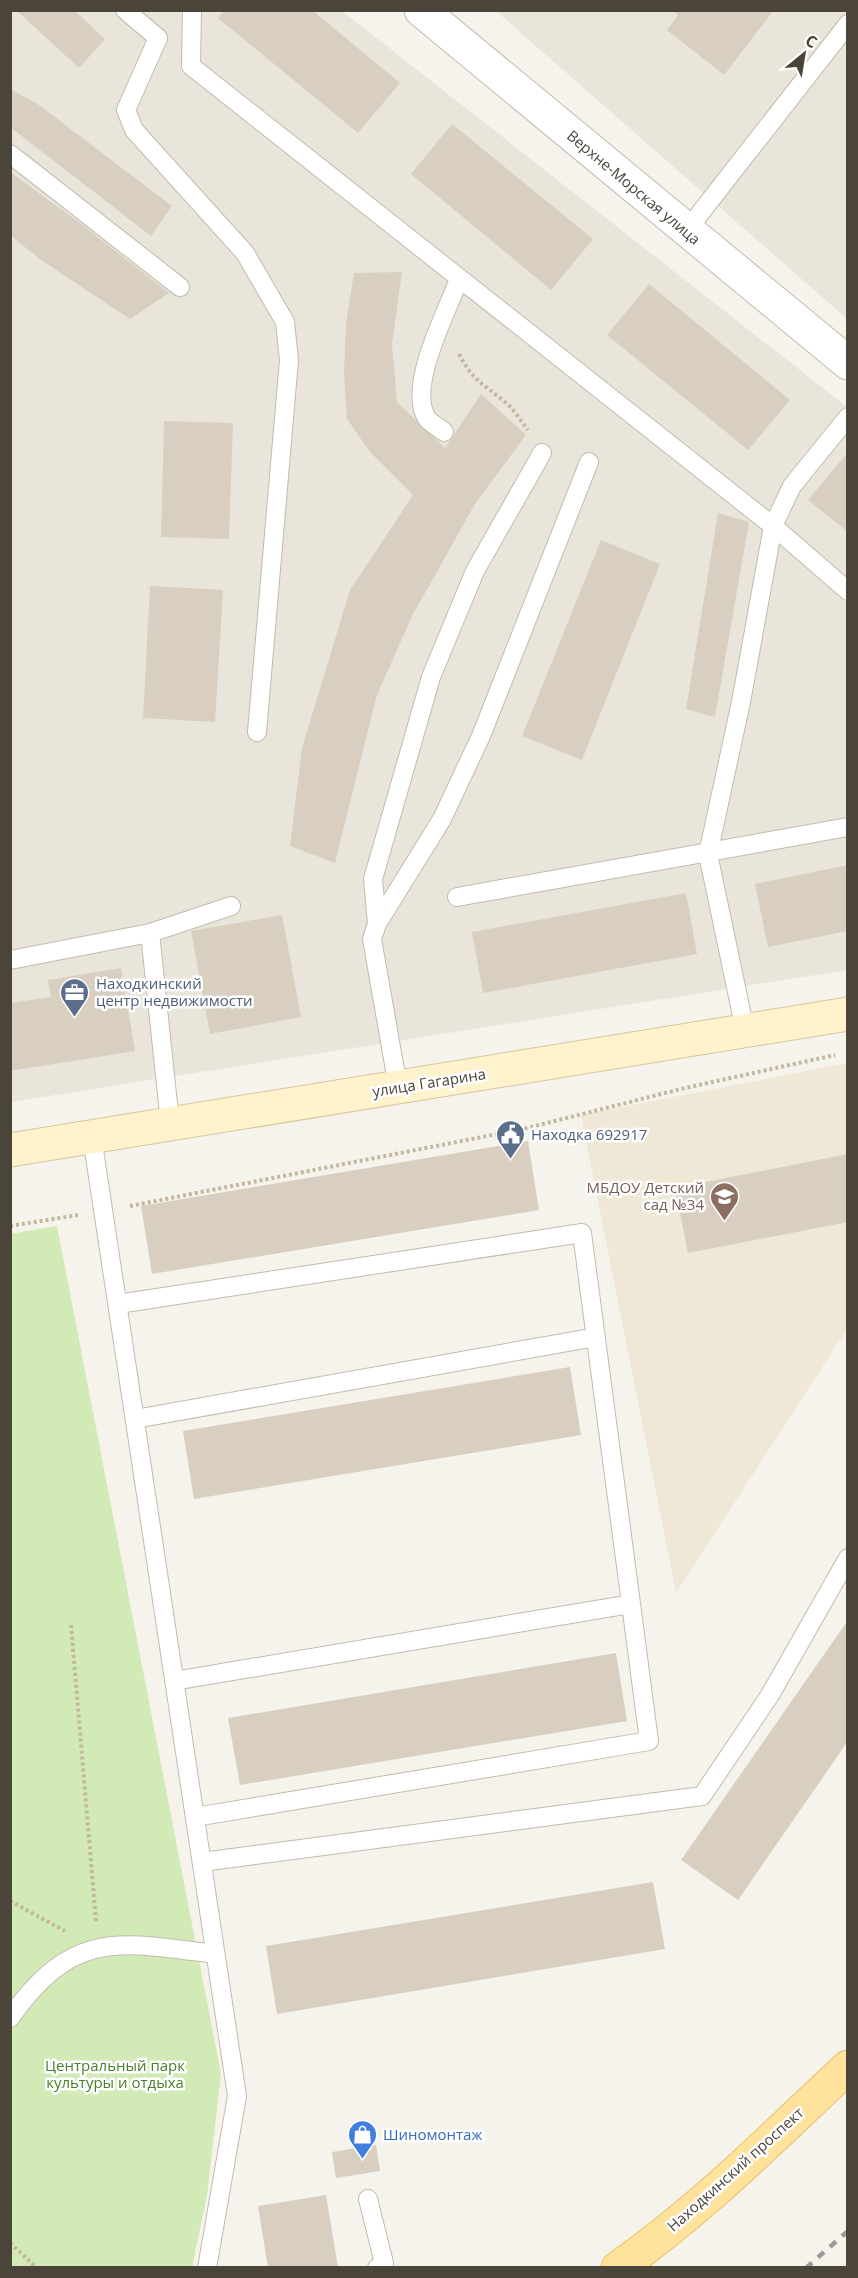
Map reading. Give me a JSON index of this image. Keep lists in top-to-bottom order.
{
  "streets": {
    "main road": ["улица Гагарина", "Находкинский проспект"],
    "street": ["Верхне-Морская улица"]
  },
  "parks": ["Центральный парк культуры и отдыха"],
  "places": {
    "office": ["Находкинский центр недвижимости"],
    "public building": ["Находка 692917"],
    "school or university": ["МБДОУ Детский сад №34"],
    "shop": ["Шиномонтаж"]
  },
  "north": "top right"
}
